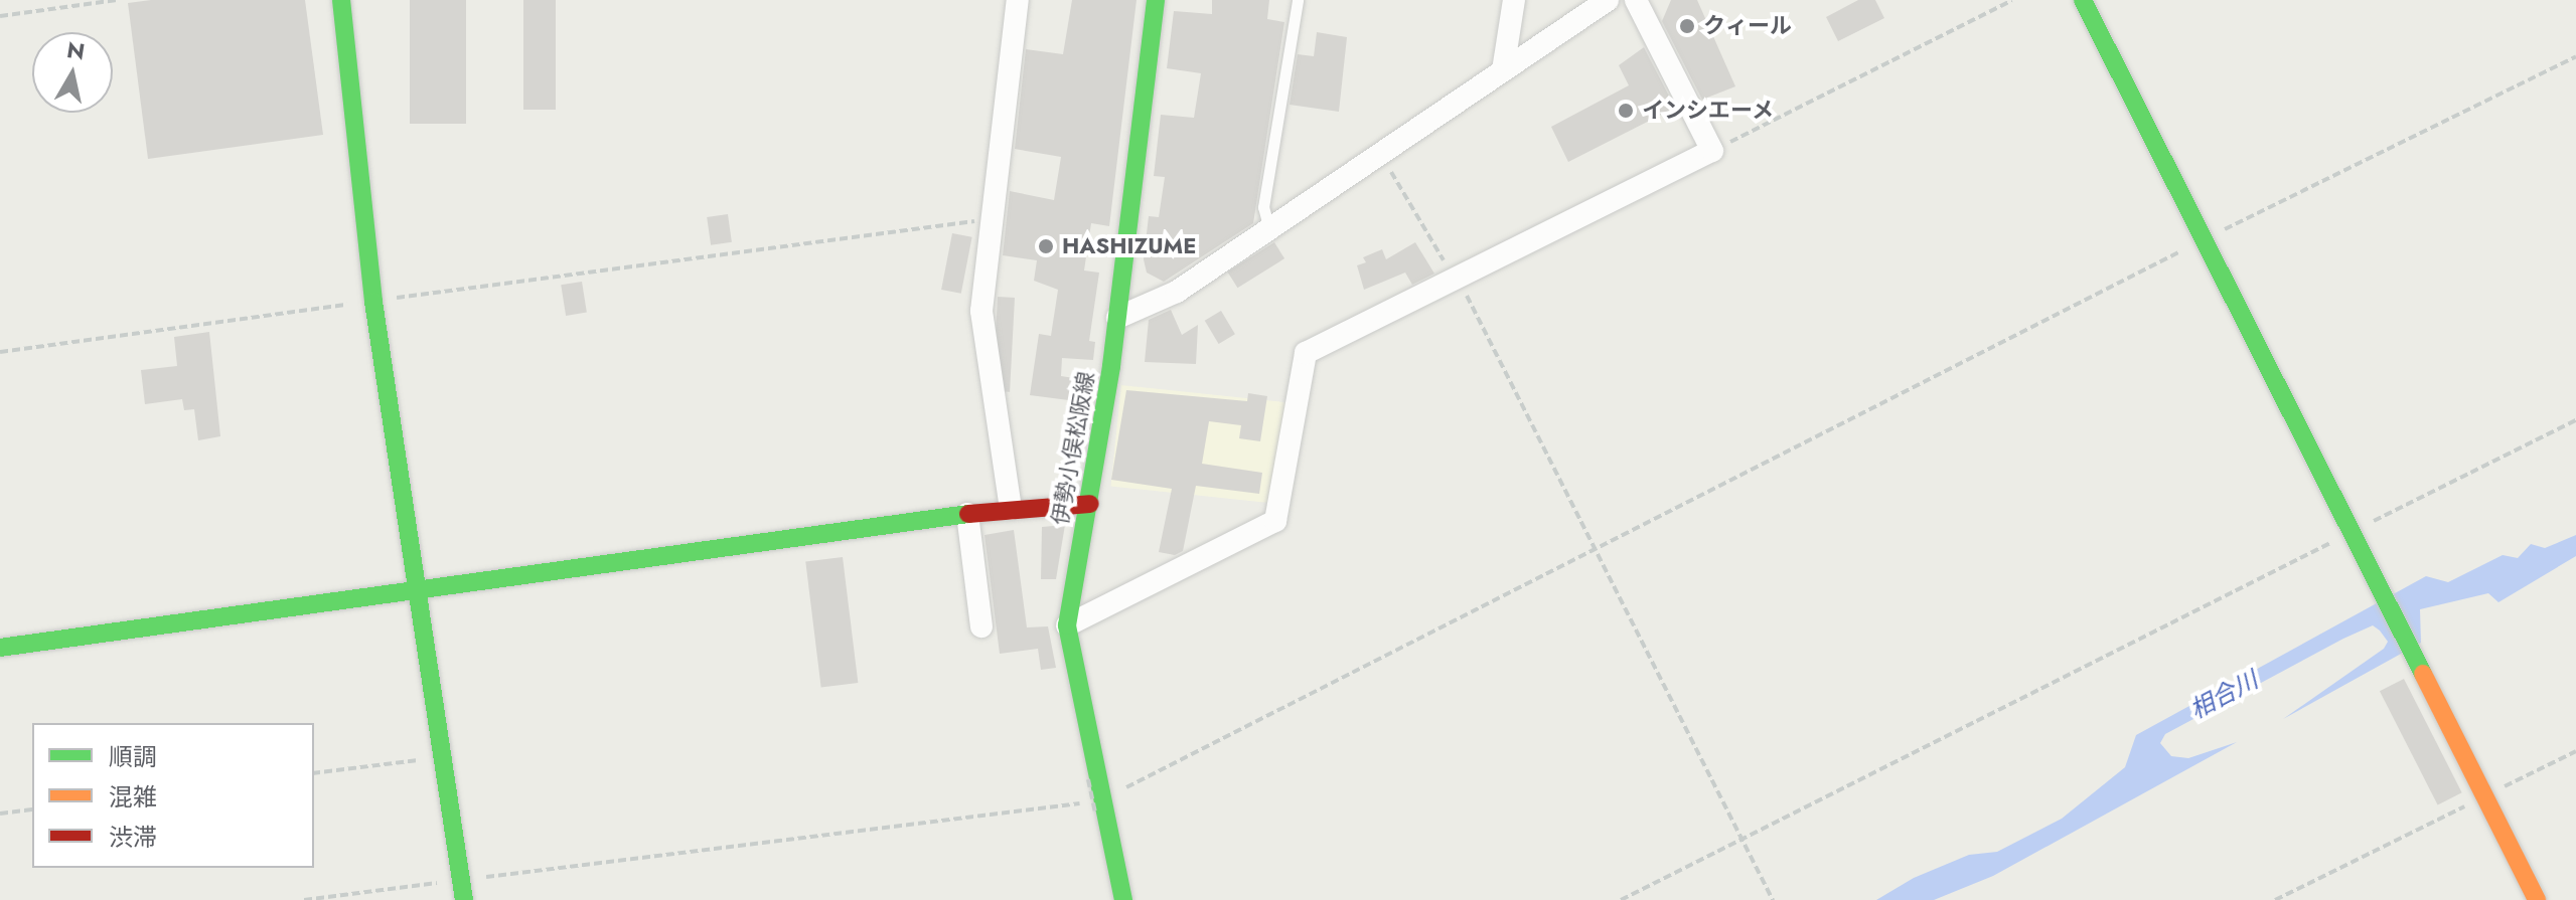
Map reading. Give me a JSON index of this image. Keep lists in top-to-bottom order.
{
  "streets": {
    "street": ["伊勢小俣松阪線"]
  },
  "water": ["相合川"],
  "places": ["クィール", "インシエーメ", "HASHIZUME"],
  "legend": ["順調", "混雑", "渋滞"],
  "north": "top"
}
